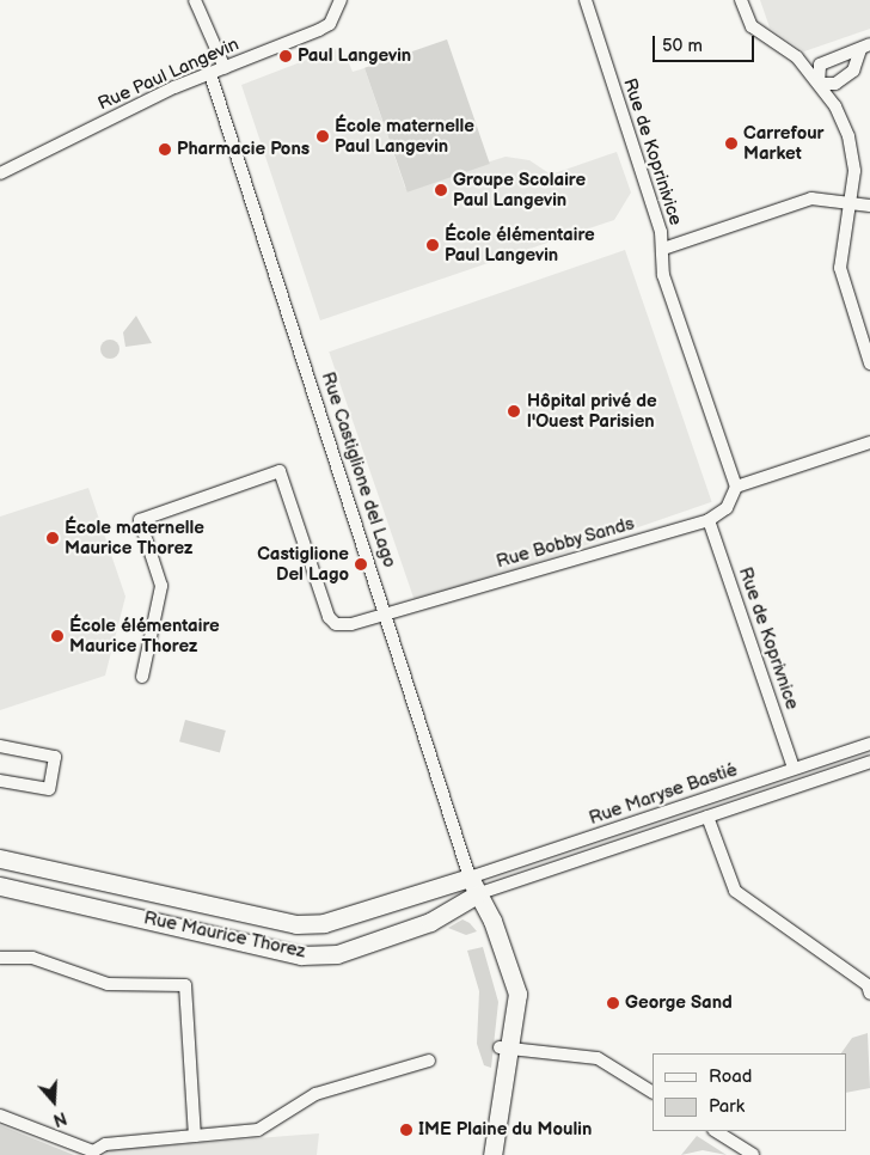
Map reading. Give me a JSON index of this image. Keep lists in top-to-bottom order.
{
  "streets": {
    "main road": ["Rue Maurice Thorez"],
    "street": [
      "Rue Paul Langevin",
      "Rue de Koprinivice",
      "Rue Castiglione del Lago",
      "Rue Bobby Sands",
      "Rue de Koprivnice",
      "Rue Maryse Bastié"
    ]
  },
  "crossings": [
    ["Rue Paul Langevin", "Rue Castiglione del Lago"],
    ["Rue de Koprinivice", "Rue Bobby Sands"],
    ["Rue Castiglione del Lago", "Rue Bobby Sands"],
    ["Rue Castiglione del Lago", "Rue Maryse Bastié"],
    ["Rue Castiglione del Lago", "Rue Maurice Thorez"],
    ["Rue Bobby Sands", "Rue de Koprivnice"],
    ["Rue de Koprivnice", "Rue Maryse Bastié"],
    ["Rue Maryse Bastié", "Rue Maurice Thorez"]
  ],
  "places": [
    "Paul Langevin",
    "École maternelle Paul Langevin",
    "Carrefour Market",
    "Pharmacie Pons",
    "Groupe Scolaire Paul Langevin",
    "École élémentaire Paul Langevin",
    "Hôpital privé de l'Ouest Parisien",
    "École maternelle Maurice Thorez",
    "Castiglione Del Lago",
    "École élémentaire Maurice Thorez",
    "George Sand",
    "IME Plaine du Moulin"
  ],
  "legend": ["Road", "Park"],
  "scale_bar": "50 m",
  "north": "bottom"
}
